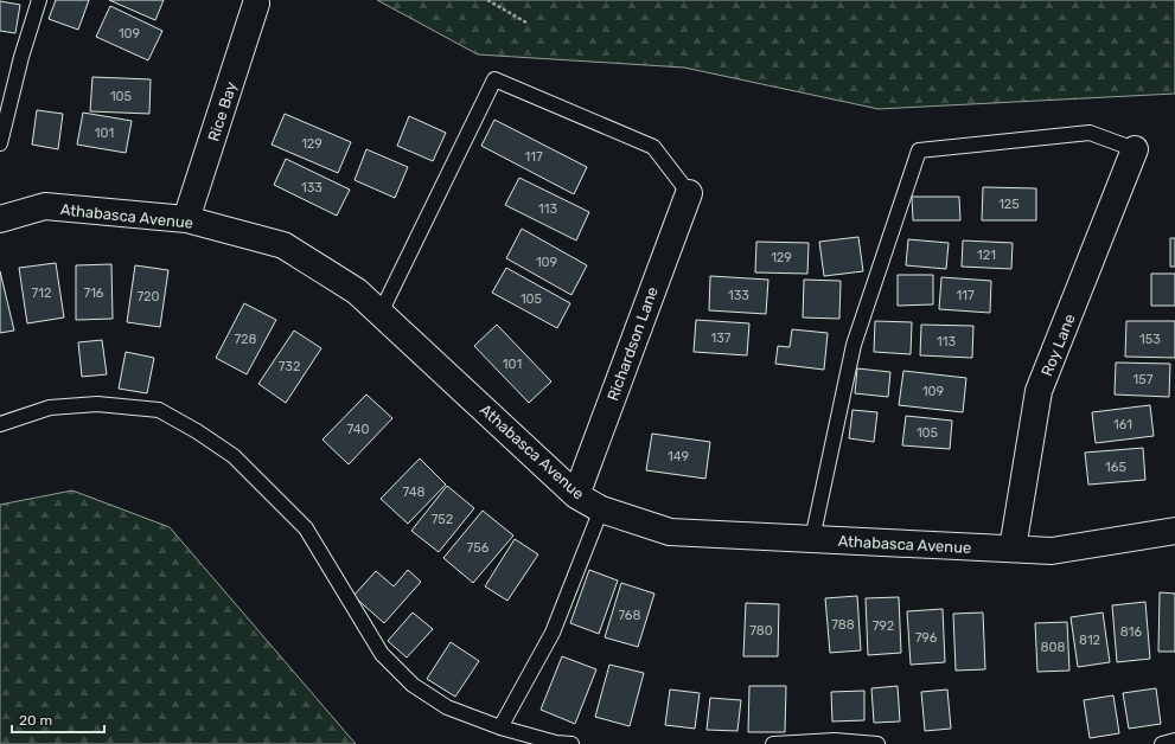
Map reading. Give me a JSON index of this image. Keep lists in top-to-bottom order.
{
  "streets": {
    "street": [
      "Rice Bay",
      "Athabasca Avenue",
      "Richardson Lane",
      "Roy Lane"
    ]
  },
  "crossings": [
    ["Rice Bay", "Athabasca Avenue"],
    ["Athabasca Avenue", "Richardson Lane"],
    ["Athabasca Avenue", "Roy Lane"]
  ],
  "house_numbers": [
    "109",
    "105",
    "101",
    "129",
    "117",
    "133",
    "125",
    "113",
    "121",
    "129",
    "109",
    "712",
    "716",
    "133",
    "117",
    "720",
    "105",
    "137",
    "728",
    "153",
    "113",
    "101",
    "732",
    "157",
    "109",
    "161",
    "740",
    "105",
    "149",
    "165",
    "748",
    "752",
    "756",
    "768",
    "788",
    "792",
    "780",
    "816",
    "796",
    "812",
    "808"
  ],
  "scale_bar": "20 m"
}
